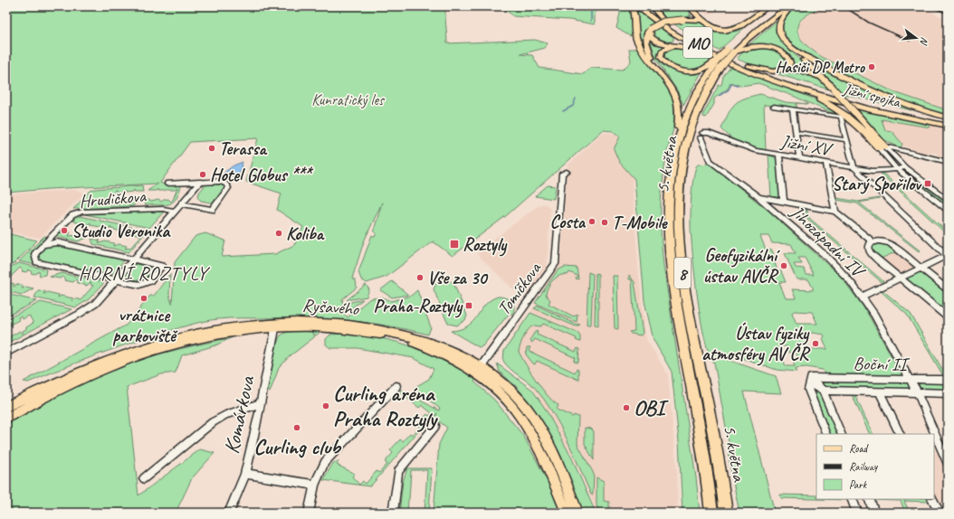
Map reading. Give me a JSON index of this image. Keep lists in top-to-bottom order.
{
  "streets": {
    "highway": [
      "MO",
      "Jižní spojka",
      "5. května",
      "8"
    ],
    "main road": ["Ryšavého"],
    "street": [
      "Jižní XV",
      "Hrudičkova",
      "Jihozápadní IV",
      "Tomíčkova",
      "Boční II",
      "Komárkova"
    ]
  },
  "crossings": [
    ["Jižní spojka", "5. května"],
    ["Jižní XV", "Jihozápadní IV"],
    ["Jihozápadní IV", "Boční II"],
    ["Tomíčkova", "Ryšavého"],
    ["Ryšavého", "Komárkova"]
  ],
  "districts": ["HORNÍ ROZTYLY"],
  "parks": ["Kunratický les"],
  "places": {
    "other": [
      "Hasiči DP Metro",
      "Terassa",
      "Hotel Globus ***",
      "Costa",
      "T-Mobile",
      "Studio Veronika",
      "Koliba",
      "Geofyzikální ústav AVČR",
      "Vše za 30",
      "vrátnice parkoviště",
      "Ústav fyziky atmosféry AV ČR",
      "Curling aréna Praha Roztyly",
      "OBI",
      "Curling club"
    ],
    "transit": ["Starý Spořilov", "Roztyly", "Praha-Roztyly"]
  },
  "legend": ["Road", "Railway", "Park"],
  "north": "right"
}
